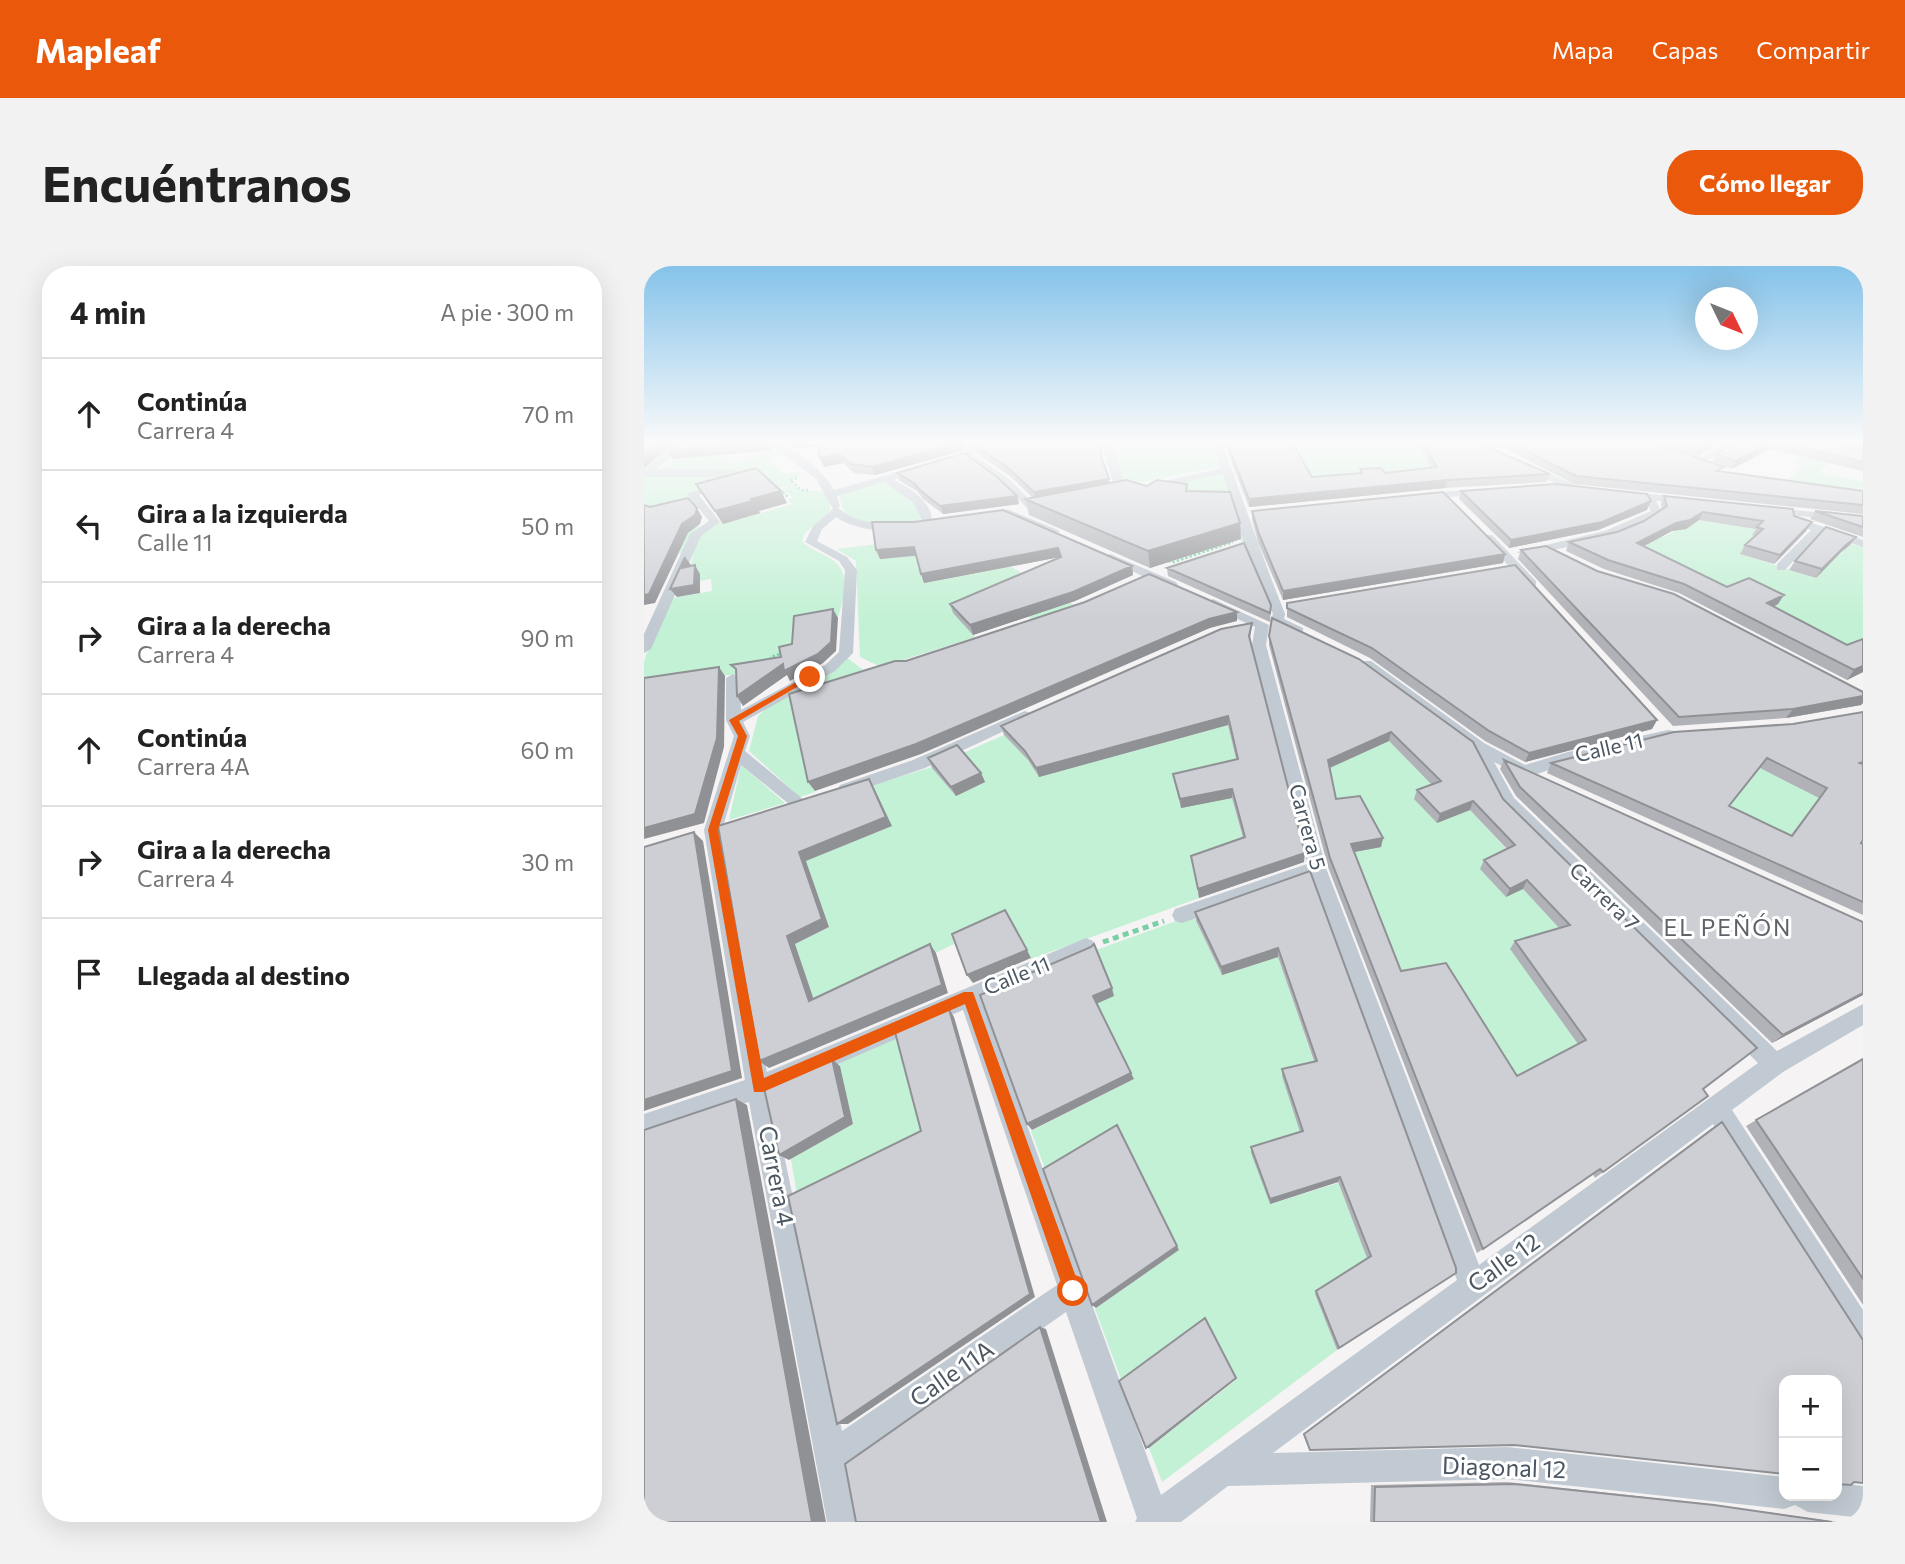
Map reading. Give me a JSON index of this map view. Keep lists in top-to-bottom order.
{
  "streets": {
    "street": [
      "Calle 11",
      "Carrera 5",
      "Carrera 7",
      "Carrera 4",
      "Calle 12",
      "Calle 11A",
      "Diagonal 12"
    ]
  },
  "crossings": [
    ["Calle 11", "Carrera 7"],
    ["Calle 11", "Carrera 4"],
    ["Carrera 5", "Calle 12"],
    ["Carrera 7", "Calle 12"],
    ["Carrera 4", "Calle 11A"],
    ["Calle 12", "Diagonal 12"]
  ],
  "districts": ["EL PEÑÓN"],
  "north": "bottom right",
  "page": {
    "header": "Mapleaf",
    "nav": ["Mapa", "Capas", "Compartir"],
    "buttons": "Cómo llegar",
    "title": "Encuéntranos",
    "heading": ["4 min", "A pie · 300 m"],
    "list": [
      ["Continúa", "Carrera 4", "70 m"],
      ["Gira a la izquierda", "Calle 11", "50 m"],
      ["Gira a la derecha", "Carrera 4", "90 m"],
      ["Continúa", "Carrera 4A", "60 m"],
      ["Gira a la derecha", "Carrera 4", "30 m"],
      "Llegada al destino"
    ],
    "map_buttons": ["+", "−"]
  }
}
